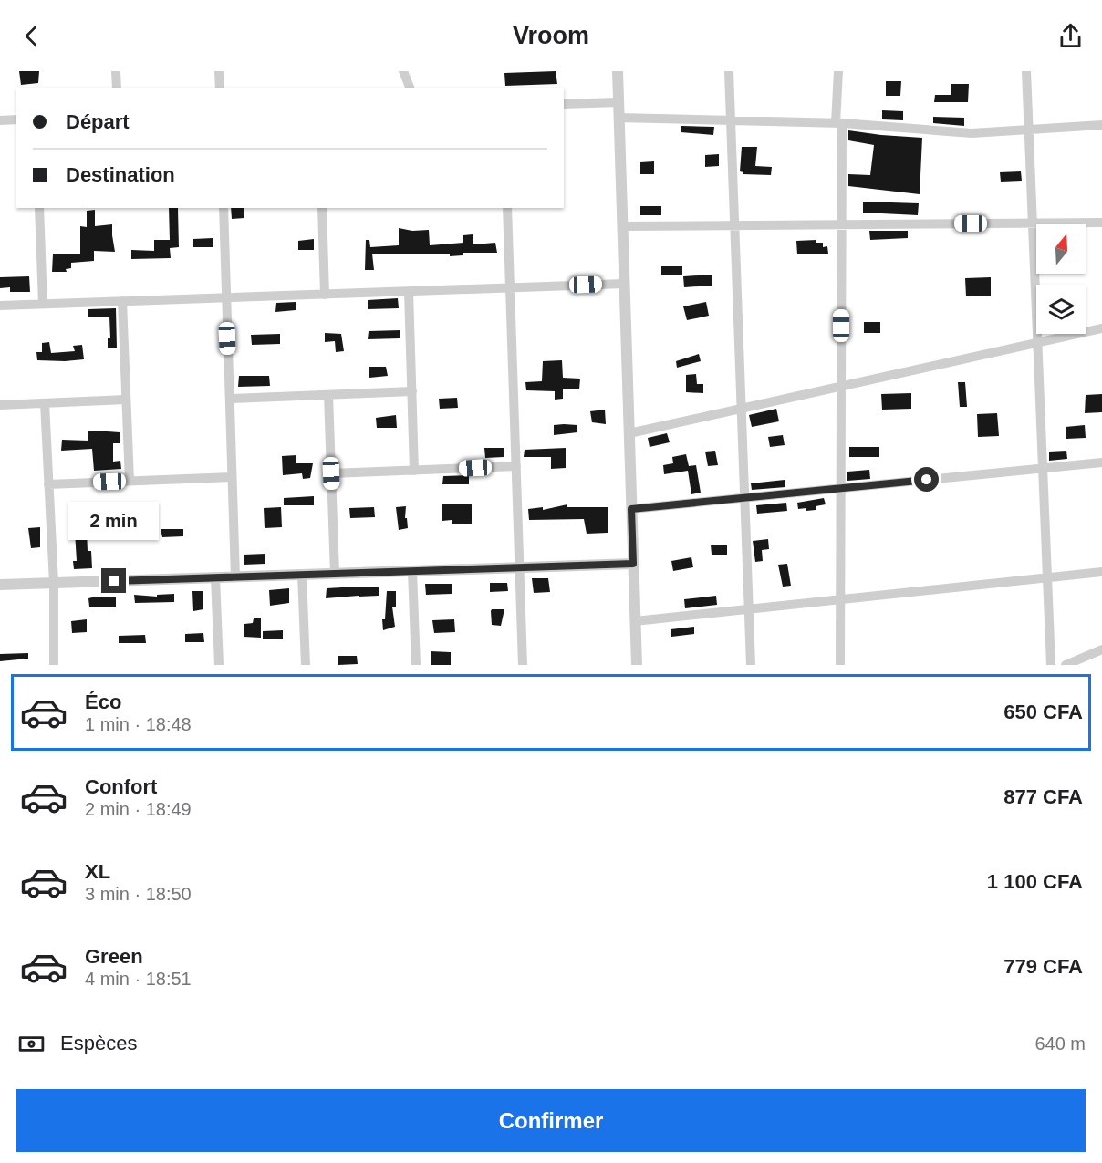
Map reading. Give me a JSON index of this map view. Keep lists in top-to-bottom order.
{
  "north": "top",
  "page": {
    "header": "Vroom",
    "banner": ["Départ", "Destination"],
    "bubble": "2 min",
    "list": [
      {
        "name": "Éco",
        "note": "1 min · 18:48",
        "value": "650 CFA"
      },
      {
        "name": "Confort",
        "note": "2 min · 18:49",
        "value": "877 CFA"
      },
      {
        "name": "XL",
        "note": "3 min · 18:50",
        "value": "1 100 CFA"
      },
      {
        "name": "Green",
        "note": "4 min · 18:51",
        "value": "779 CFA"
      }
    ],
    "pay": ["Espèces", "640 m"],
    "buttons": "Confirmer"
  }
}
